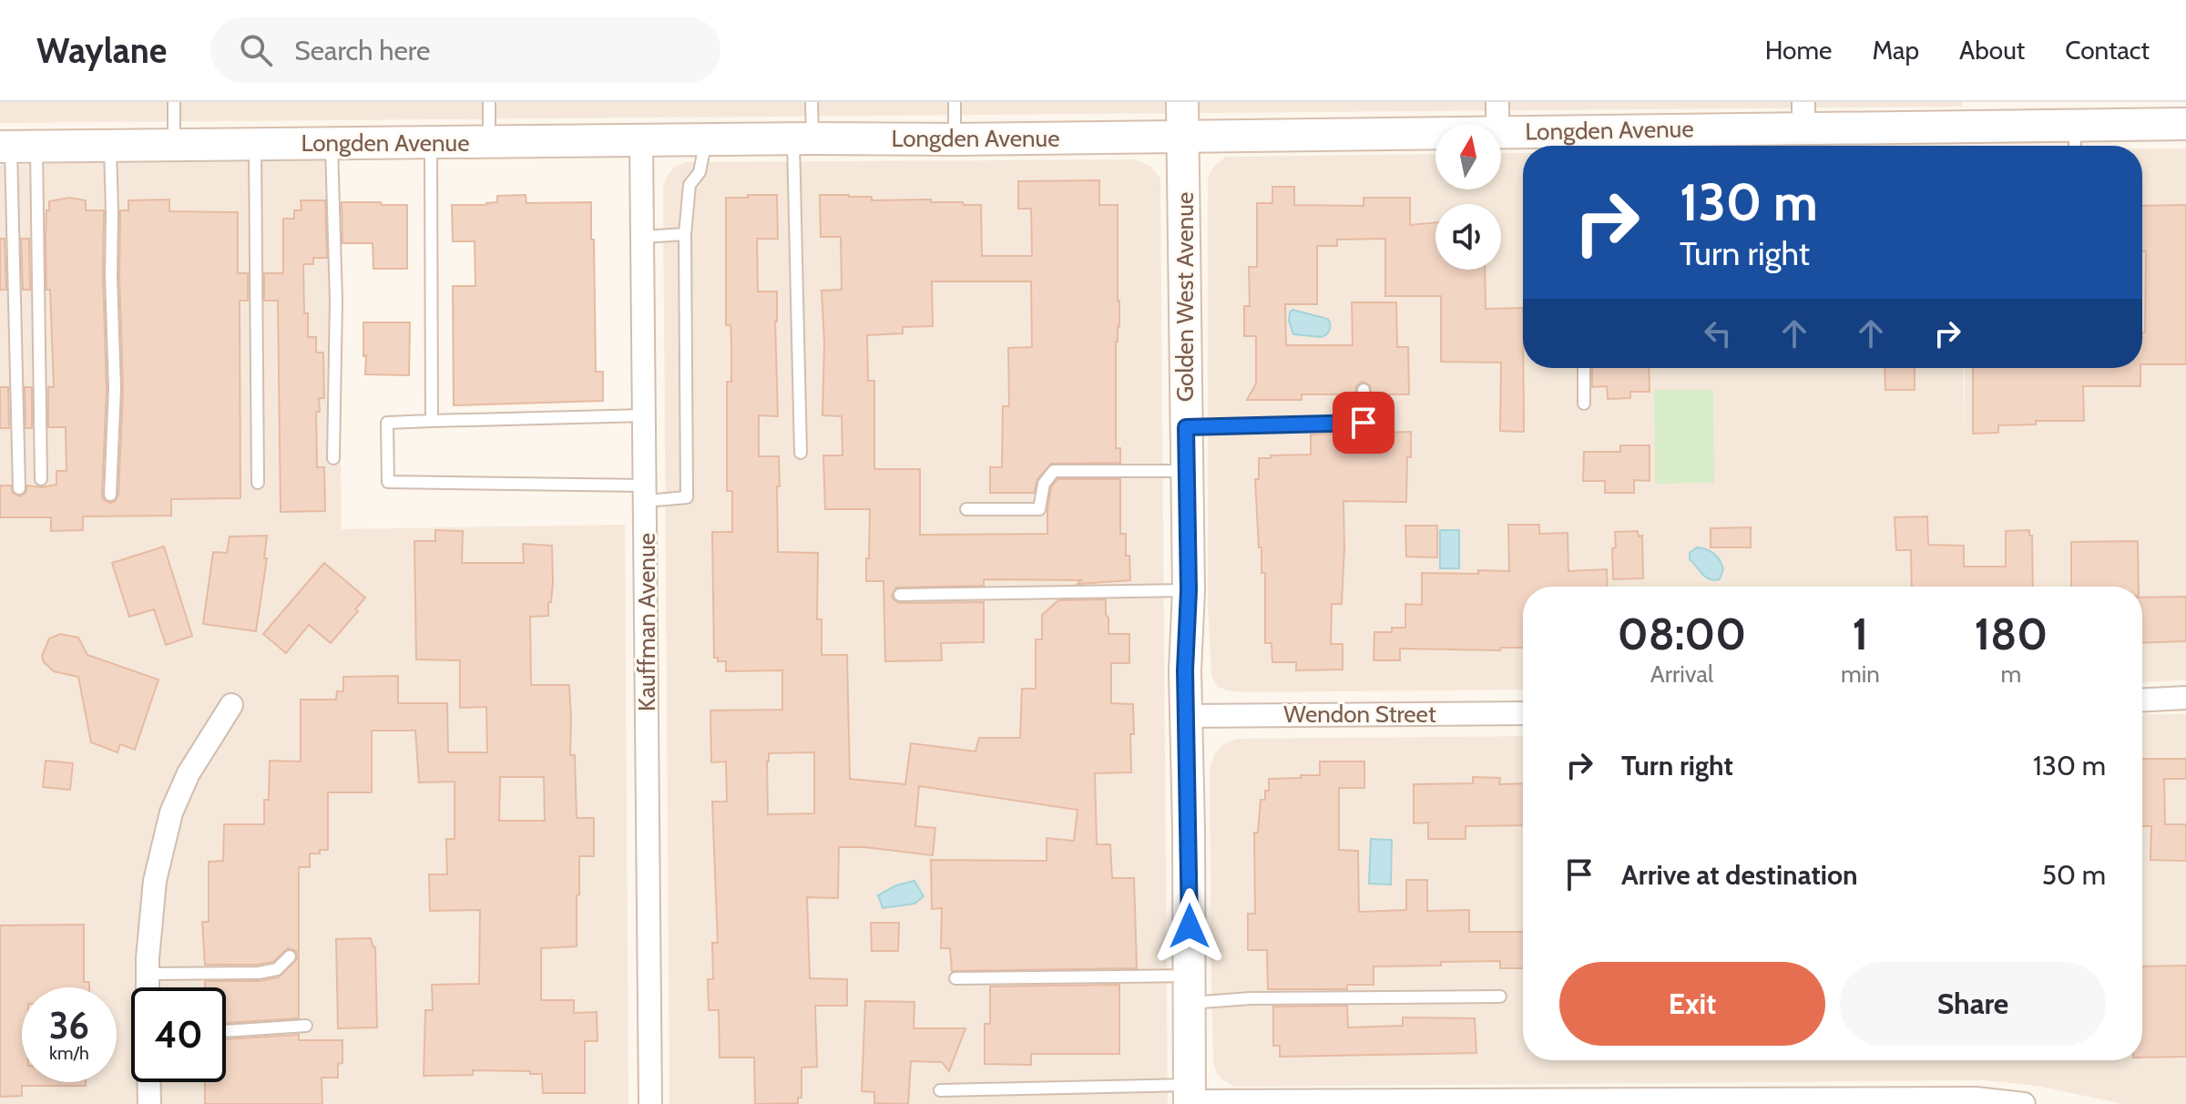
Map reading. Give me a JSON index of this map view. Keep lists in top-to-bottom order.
{
  "streets": {
    "street": [
      "Longden Avenue",
      "Golden West Avenue",
      "Kauffman Avenue",
      "Wendon Street"
    ]
  },
  "crossings": [
    ["Longden Avenue", "Golden West Avenue"],
    ["Longden Avenue", "Kauffman Avenue"],
    ["Golden West Avenue", "Wendon Street"]
  ],
  "north": "top",
  "page": {
    "header": "Waylane",
    "search": "Search here",
    "nav": [
      "Home",
      "Map",
      "About",
      "Contact"
    ],
    "turn": ["130 m", "Turn right"],
    "eta": [
      "08:00",
      "Arrival",
      "1",
      "min",
      "180",
      "m"
    ],
    "list": [
      {
        "name": "Turn right",
        "value": "130 m"
      },
      {
        "name": "Arrive at destination",
        "value": "50 m"
      }
    ],
    "buttons": ["Exit", "Share"],
    "speed": "36 km/h",
    "limit": "40"
  }
}
